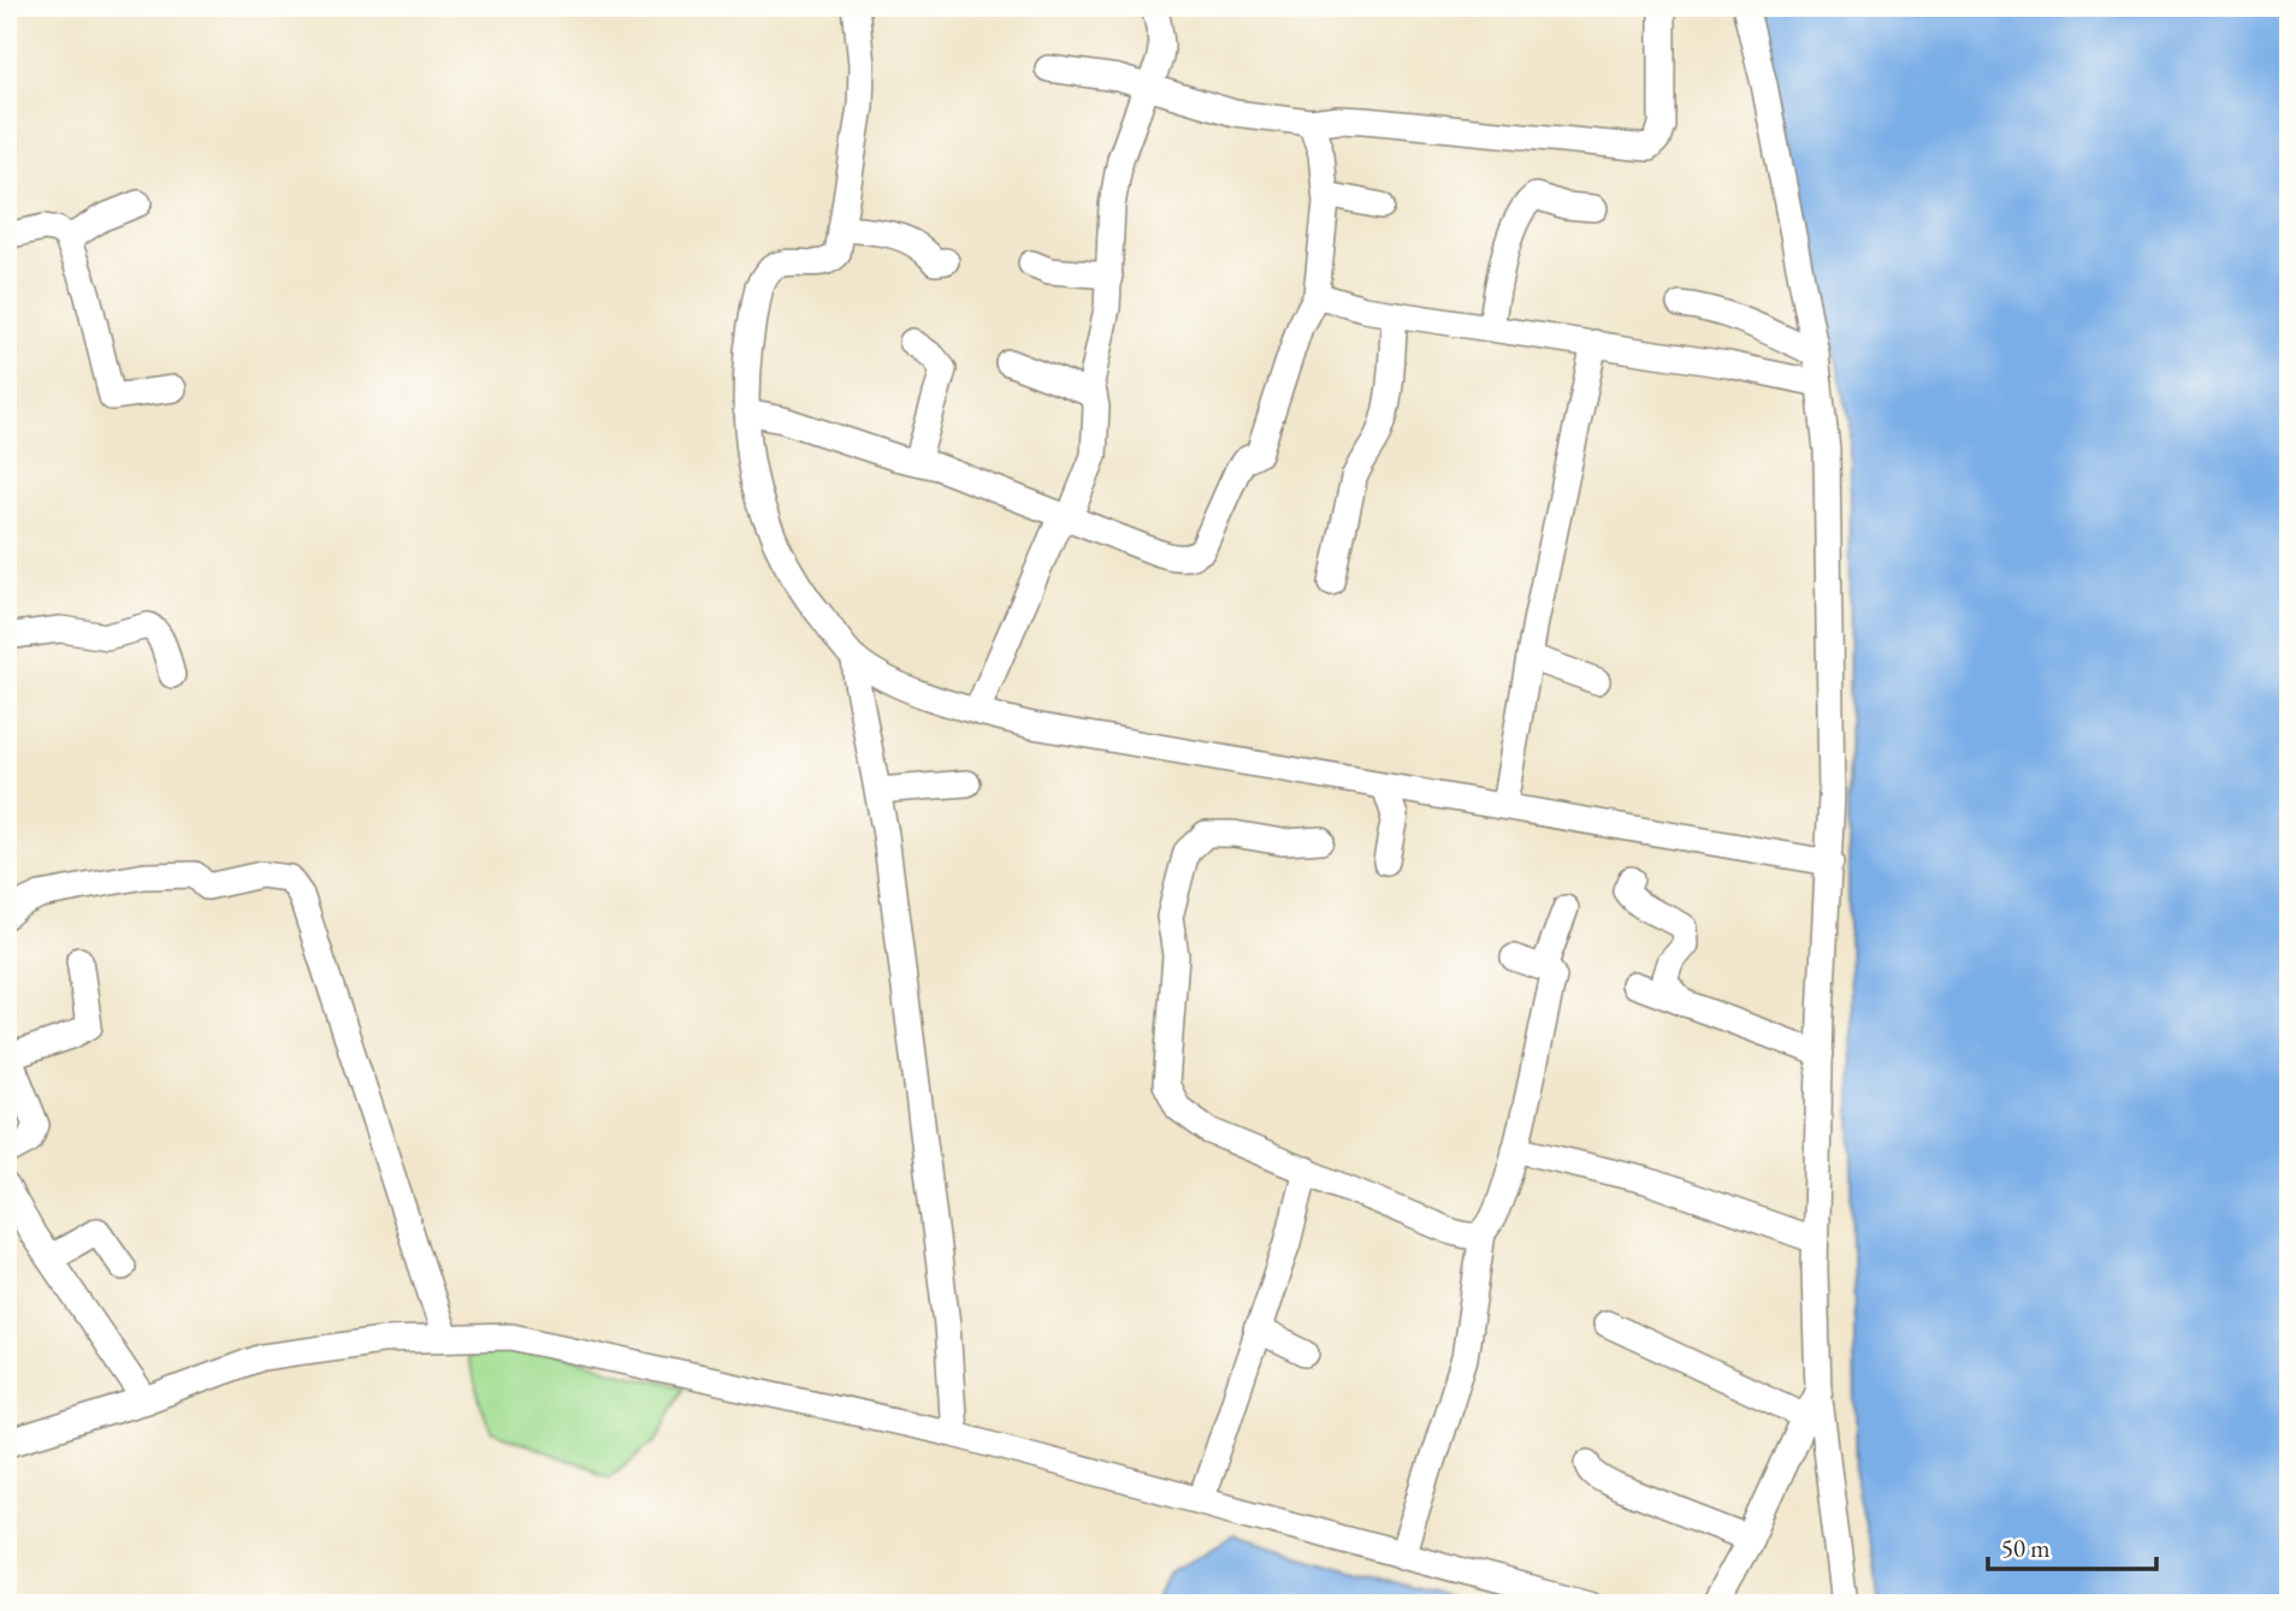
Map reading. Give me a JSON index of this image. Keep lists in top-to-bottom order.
{
  "scale_bar": "50 m"
}
